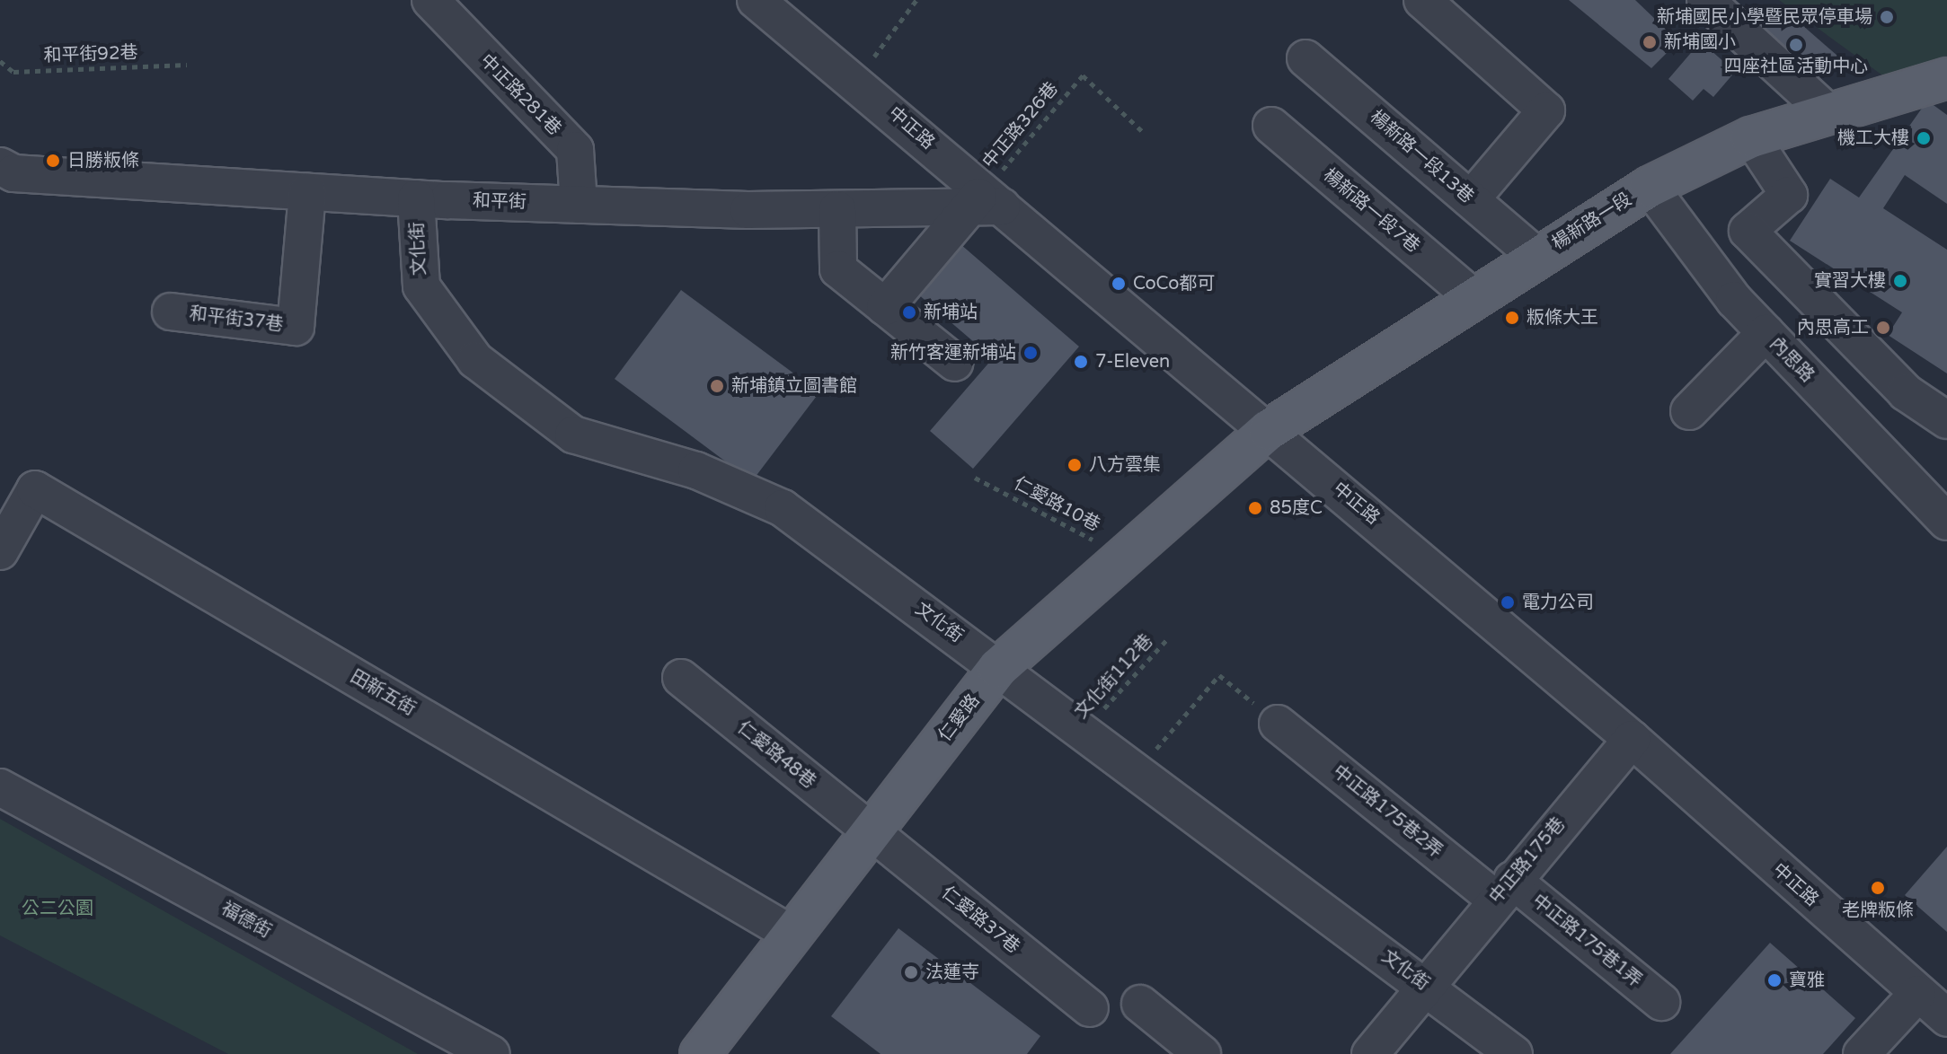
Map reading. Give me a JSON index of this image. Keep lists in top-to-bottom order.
{
  "streets": {
    "main road": ["楊新路一段", "仁愛路"],
    "street": [
      "中正路281巷",
      "中正路",
      "楊新路一段13巷",
      "和平街",
      "楊新路一段7巷",
      "文化街",
      "和平街37巷",
      "內思路",
      "田新五街",
      "仁愛路48巷",
      "中正路175巷2弄",
      "中正路175巷",
      "福德街",
      "仁愛路37巷",
      "中正路175巷1弄"
    ],
    "path": [
      "和平街92巷",
      "中正路326巷",
      "仁愛路10巷",
      "文化街112巷"
    ]
  },
  "crossings": [
    ["中正路281巷", "和平街"],
    ["中正路326巷", "中正路"],
    ["中正路326巷", "和平街"],
    ["中正路", "和平街"],
    ["中正路", "楊新路一段"],
    ["中正路", "仁愛路"],
    ["中正路", "中正路175巷"],
    ["楊新路一段13巷", "楊新路一段"],
    ["和平街", "文化街"],
    ["和平街", "和平街37巷"],
    ["楊新路一段7巷", "楊新路一段"],
    ["楊新路一段", "內思路"],
    ["楊新路一段", "仁愛路"],
    ["文化街", "文化街112巷"],
    ["文化街", "仁愛路"],
    ["文化街", "中正路175巷"],
    ["仁愛路10巷", "仁愛路"],
    ["田新五街", "仁愛路"],
    ["仁愛路", "仁愛路48巷"],
    ["仁愛路", "仁愛路37巷"],
    ["仁愛路48巷", "仁愛路37巷"],
    ["中正路175巷2弄", "中正路175巷"],
    ["中正路175巷2弄", "中正路175巷1弄"],
    ["中正路175巷", "中正路175巷1弄"]
  ],
  "parks": ["公二公園"],
  "places": [
    "新埔國民小學暨民眾停車場",
    "新埔國小",
    "四座社區活動中心",
    "機工大樓",
    "日勝粄條",
    "實習大樓",
    "CoCo都可",
    "新埔站",
    "粄條大王",
    "內思高工",
    "新竹客運新埔站",
    "7-Eleven",
    "新埔鎮立圖書館",
    "八方雲集",
    "85度C",
    "電力公司",
    "老牌粄條",
    "法蓮寺",
    "寶雅"
  ]
}
